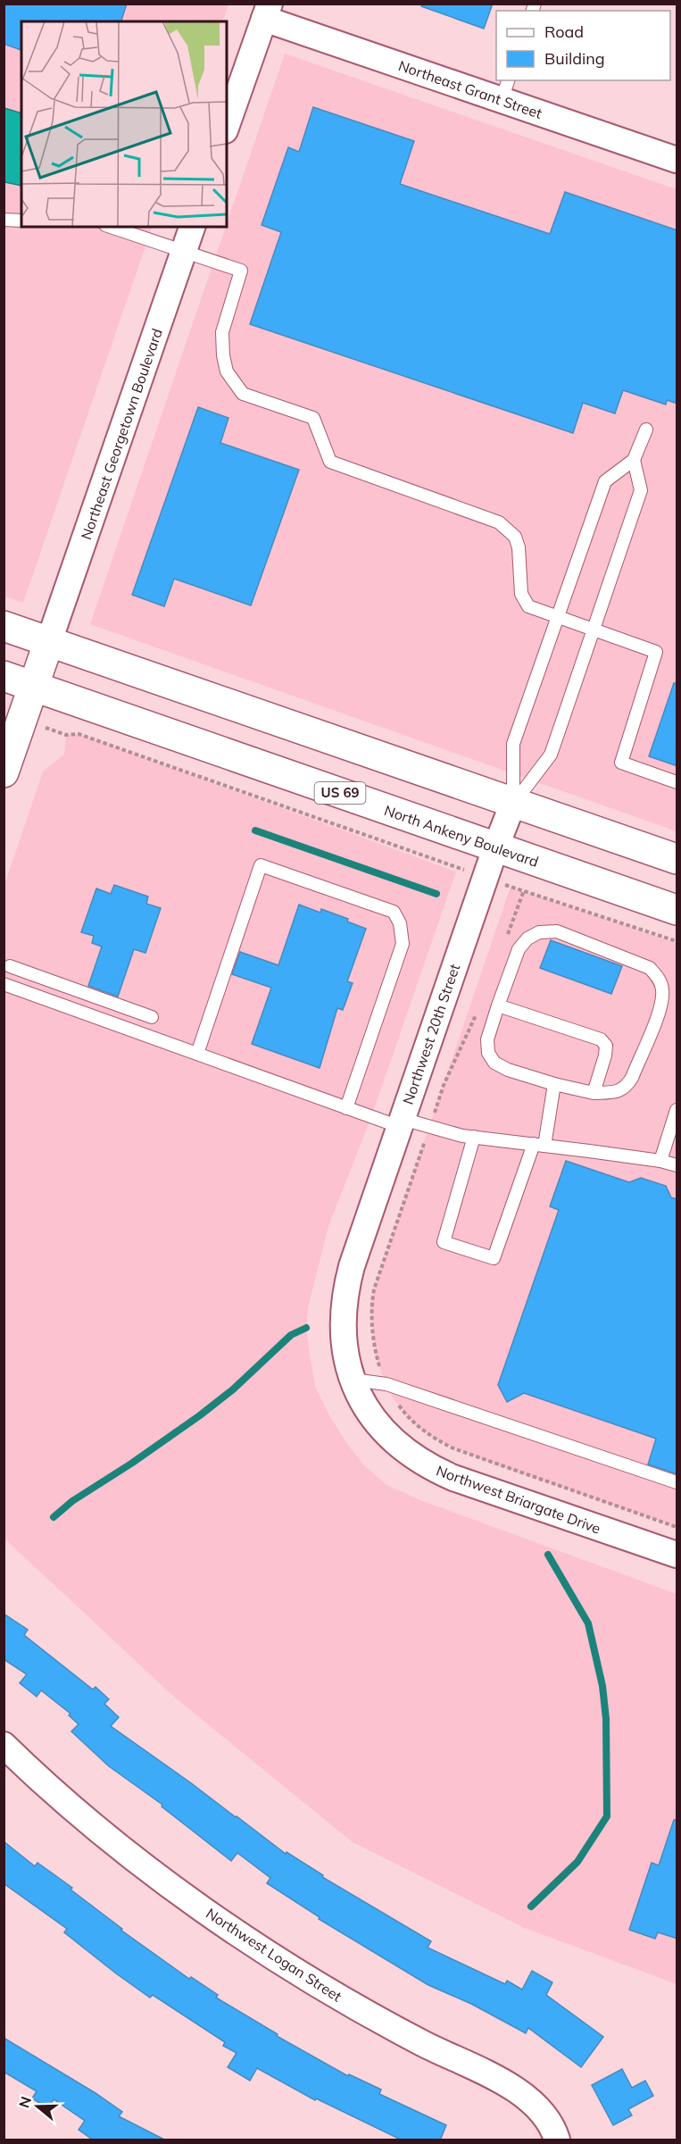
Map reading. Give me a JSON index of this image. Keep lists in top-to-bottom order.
{
  "streets": {
    "main road": ["US 69", "North Ankeny Boulevard"],
    "street": [
      "Northeast Grant Street",
      "Northeast Georgetown Boulevard",
      "Northwest 20th Street",
      "Northwest Briargate Drive",
      "Northwest Logan Street"
    ]
  },
  "crossings": [
    ["North Ankeny Boulevard", "Northwest 20th Street"],
    ["Northwest 20th Street", "Northwest Briargate Drive"]
  ],
  "legend": ["Road", "Building"],
  "north": "left"
}
